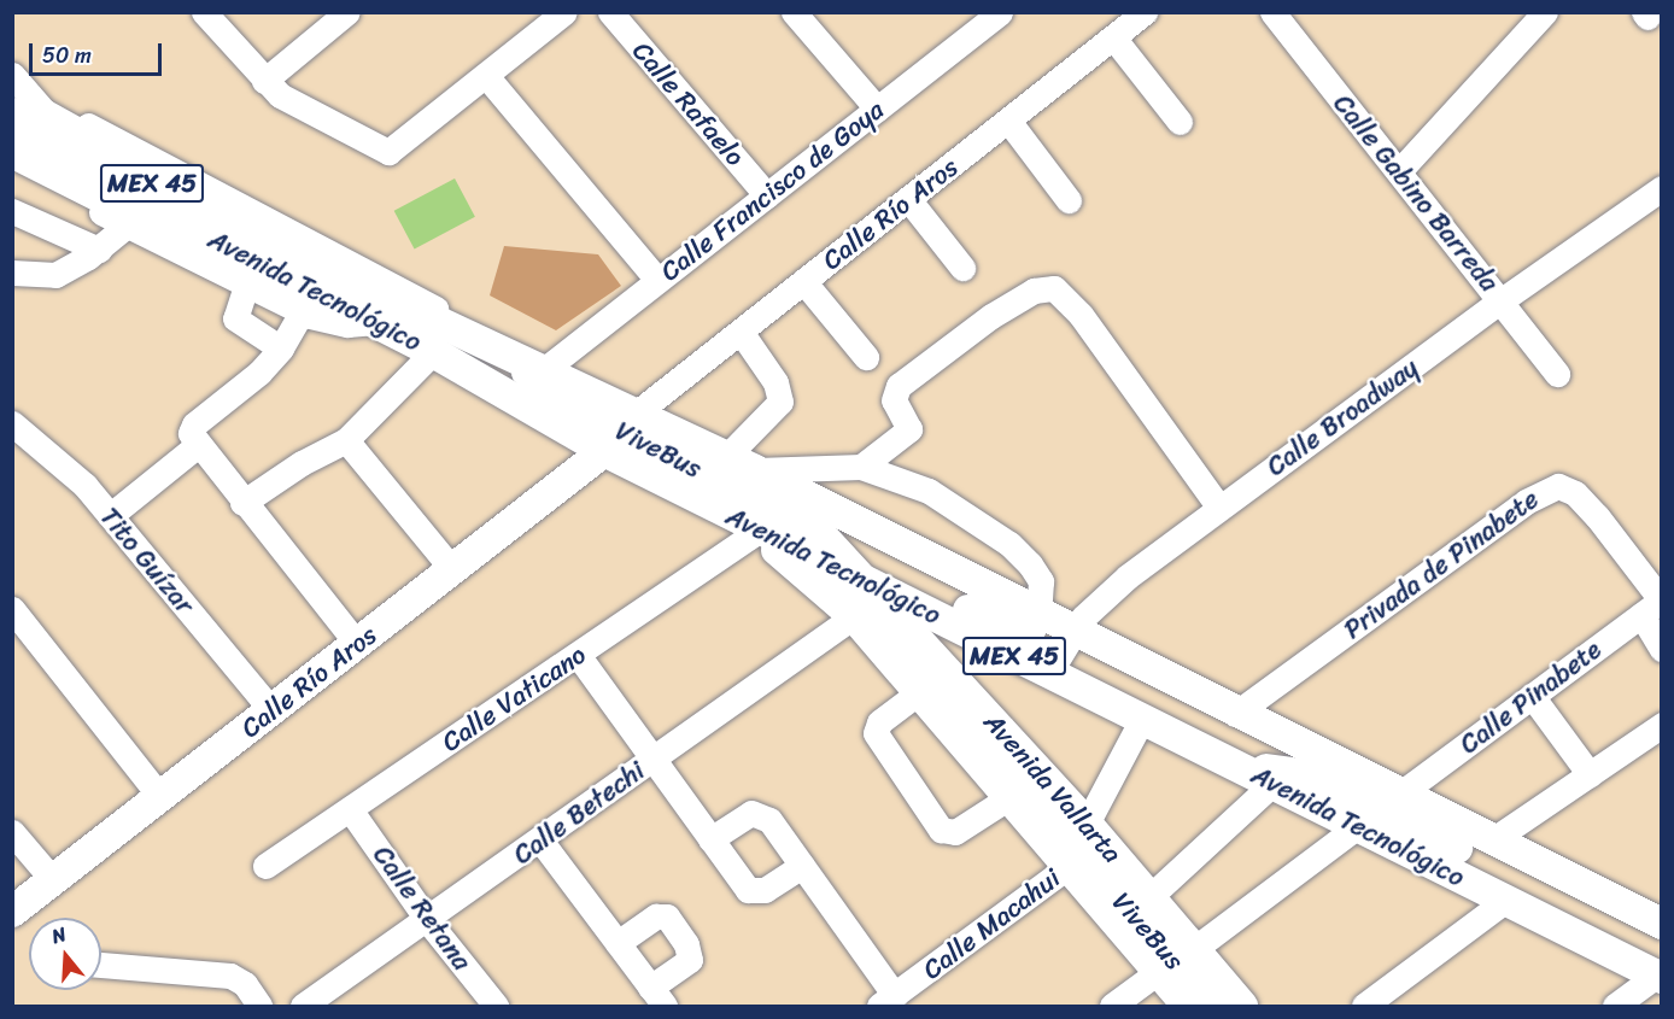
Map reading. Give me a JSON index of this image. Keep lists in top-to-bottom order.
{
  "streets": {
    "main road": [
      "MEX 45",
      "Calle Río Aros",
      "Avenida Tecnológico",
      "Avenida Vallarta"
    ],
    "street": [
      "Calle Rafaelo",
      "Calle Francisco de Goya",
      "Calle Gabino Barreda",
      "Calle Broadway",
      "ViveBus",
      "Tito Guízar",
      "Privada de Pinabete",
      "Calle Pinabete",
      "Calle Vaticano",
      "Calle Betechi",
      "Calle Retana",
      "Calle Macahui"
    ]
  },
  "crossings": [
    ["Calle Rafaelo", "Calle Francisco de Goya"],
    ["Calle Francisco de Goya", "Avenida Tecnológico"],
    ["Calle Gabino Barreda", "Calle Broadway"],
    ["Calle Río Aros", "Avenida Tecnológico"],
    ["Calle Río Aros", "Tito Guízar"],
    ["Avenida Tecnológico", "Calle Broadway"],
    ["Avenida Tecnológico", "ViveBus"],
    ["Avenida Tecnológico", "Privada de Pinabete"],
    ["Avenida Tecnológico", "Calle Pinabete"],
    ["Avenida Tecnológico", "Calle Vaticano"],
    ["Avenida Tecnológico", "Avenida Vallarta"],
    ["Privada de Pinabete", "Calle Pinabete"],
    ["Calle Vaticano", "Avenida Vallarta"],
    ["Calle Vaticano", "Calle Retana"],
    ["Avenida Vallarta", "Calle Betechi"],
    ["Avenida Vallarta", "Calle Macahui"],
    ["Calle Betechi", "Calle Retana"]
  ],
  "scale_bar": "50 m",
  "north": "top"
}
